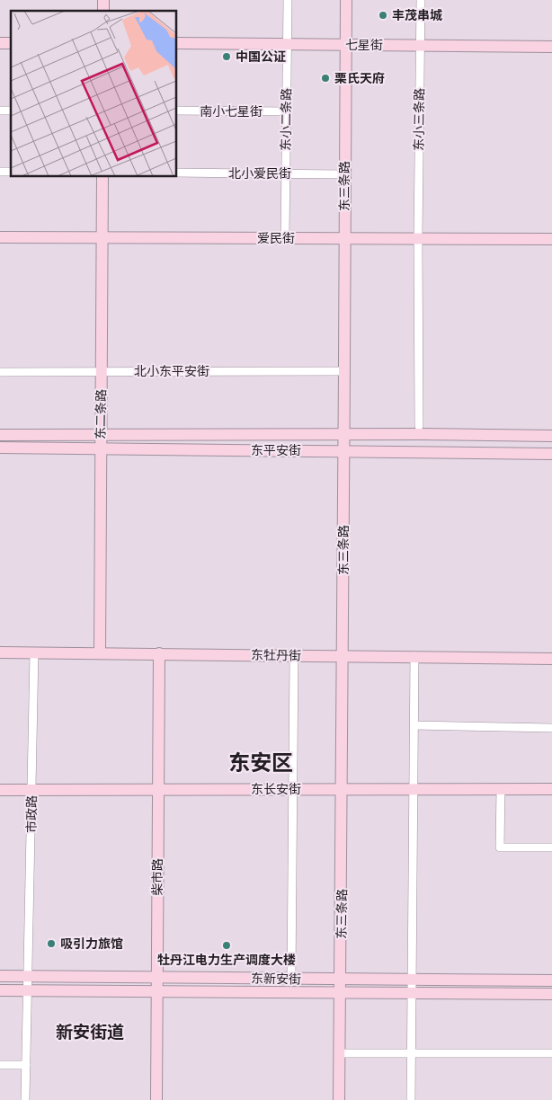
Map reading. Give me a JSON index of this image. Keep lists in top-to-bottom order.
{
  "streets": {
    "street": [
      "七星街",
      "南小七星街",
      "东小二条路",
      "东小三条路",
      "北小爱民街",
      "东三条路",
      "爱民街",
      "北小东平安街",
      "东二条路",
      "东平安街",
      "东牡丹街",
      "东长安街",
      "市政路",
      "柴市路",
      "东新安街"
    ]
  },
  "crossings": [
    ["七星街", "东小二条路"],
    ["七星街", "东小三条路"],
    ["七星街", "东三条路"],
    ["南小七星街", "东小二条路"],
    ["东小二条路", "北小爱民街"],
    ["东小二条路", "爱民街"],
    ["东小三条路", "爱民街"],
    ["北小爱民街", "东三条路"],
    ["东三条路", "爱民街"],
    ["东三条路", "北小东平安街"],
    ["东三条路", "东平安街"],
    ["东三条路", "东牡丹街"],
    ["东三条路", "东长安街"],
    ["东三条路", "东新安街"],
    ["爱民街", "东二条路"],
    ["北小东平安街", "东二条路"],
    ["东二条路", "东平安街"],
    ["东二条路", "东牡丹街"],
    ["东牡丹街", "市政路"],
    ["东牡丹街", "柴市路"],
    ["东长安街", "市政路"],
    ["东长安街", "柴市路"],
    ["市政路", "东新安街"],
    ["柴市路", "东新安街"]
  ],
  "districts": ["东安区", "新安街道"],
  "places": [
    "丰茂串城",
    "中国公证",
    "栗氏天府",
    "吸引力旅馆",
    "牡丹江电力生产调度大楼"
  ]
}
